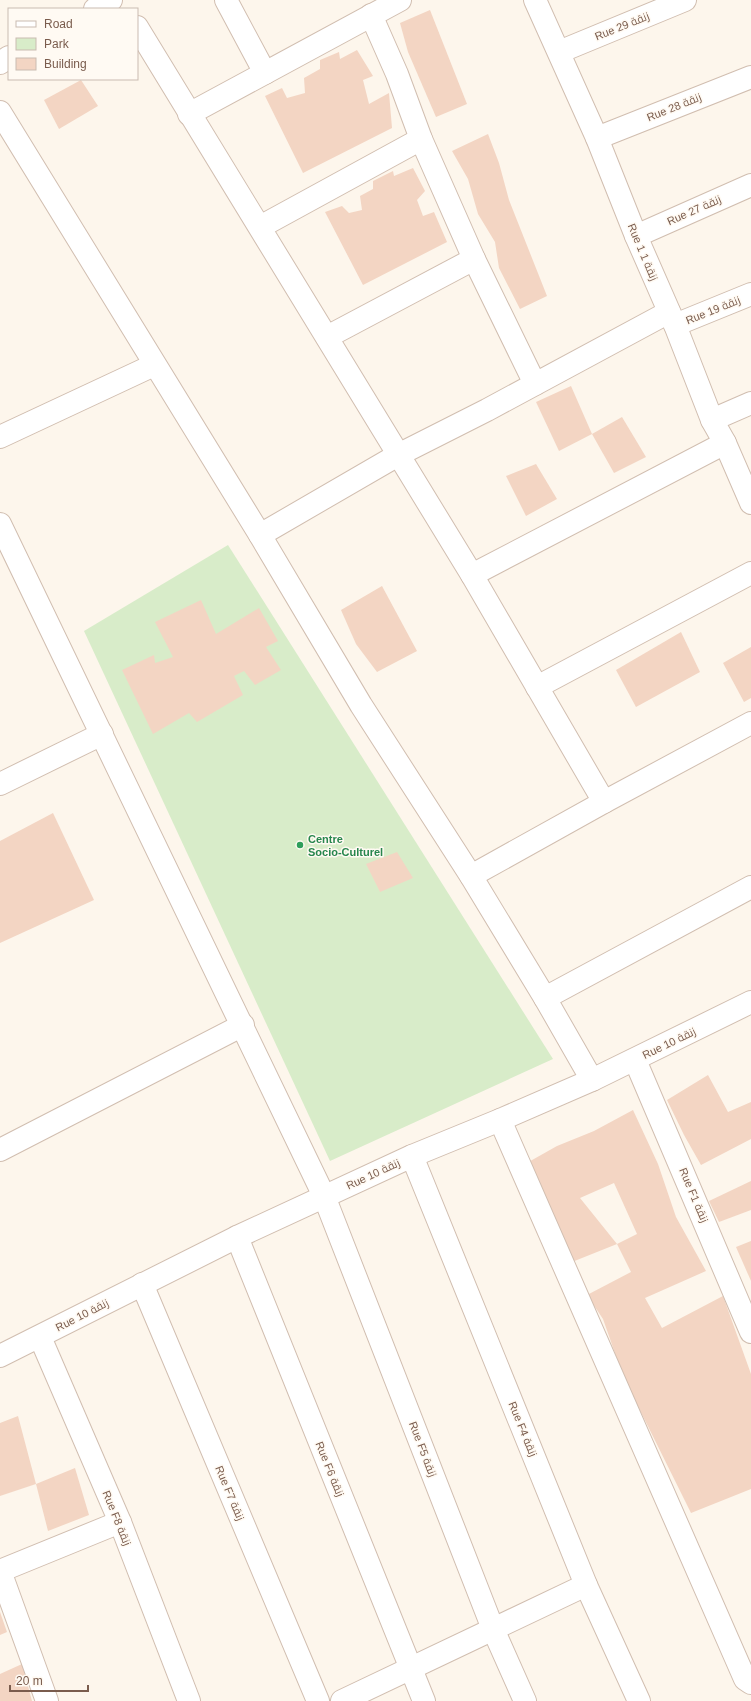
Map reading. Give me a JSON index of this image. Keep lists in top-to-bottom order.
{
  "streets": {
    "street": [
      "Rue 29 زنقة",
      "Rue 28 زنقة",
      "Rue 27 زنقة",
      "Rue 1 زنقة 1",
      "Rue 19 زنقة",
      "Rue 10 زنقة",
      "Rue F1 زنقة",
      "Rue F4 زنقة",
      "Rue F5 زنقة",
      "Rue F6 زنقة",
      "Rue F7 زنقة",
      "Rue F8 زنقة"
    ]
  },
  "crossings": [
    ["Rue 29 زنقة", "Rue 1 زنقة 1"],
    ["Rue 28 زنقة", "Rue 1 زنقة 1"],
    ["Rue 27 زنقة", "Rue 1 زنقة 1"],
    ["Rue 1 زنقة 1", "Rue 19 زنقة"],
    ["Rue 10 زنقة", "Rue F1 زنقة"],
    ["Rue 10 زنقة", "Rue F4 زنقة"],
    ["Rue 10 زنقة", "Rue F5 زنقة"],
    ["Rue 10 زنقة", "Rue F6 زنقة"],
    ["Rue 10 زنقة", "Rue F7 زنقة"],
    ["Rue 10 زنقة", "Rue F8 زنقة"]
  ],
  "places": ["Centre Socio-Culturel"],
  "legend": ["Road", "Park", "Building"],
  "scale_bar": "20 m"
}
